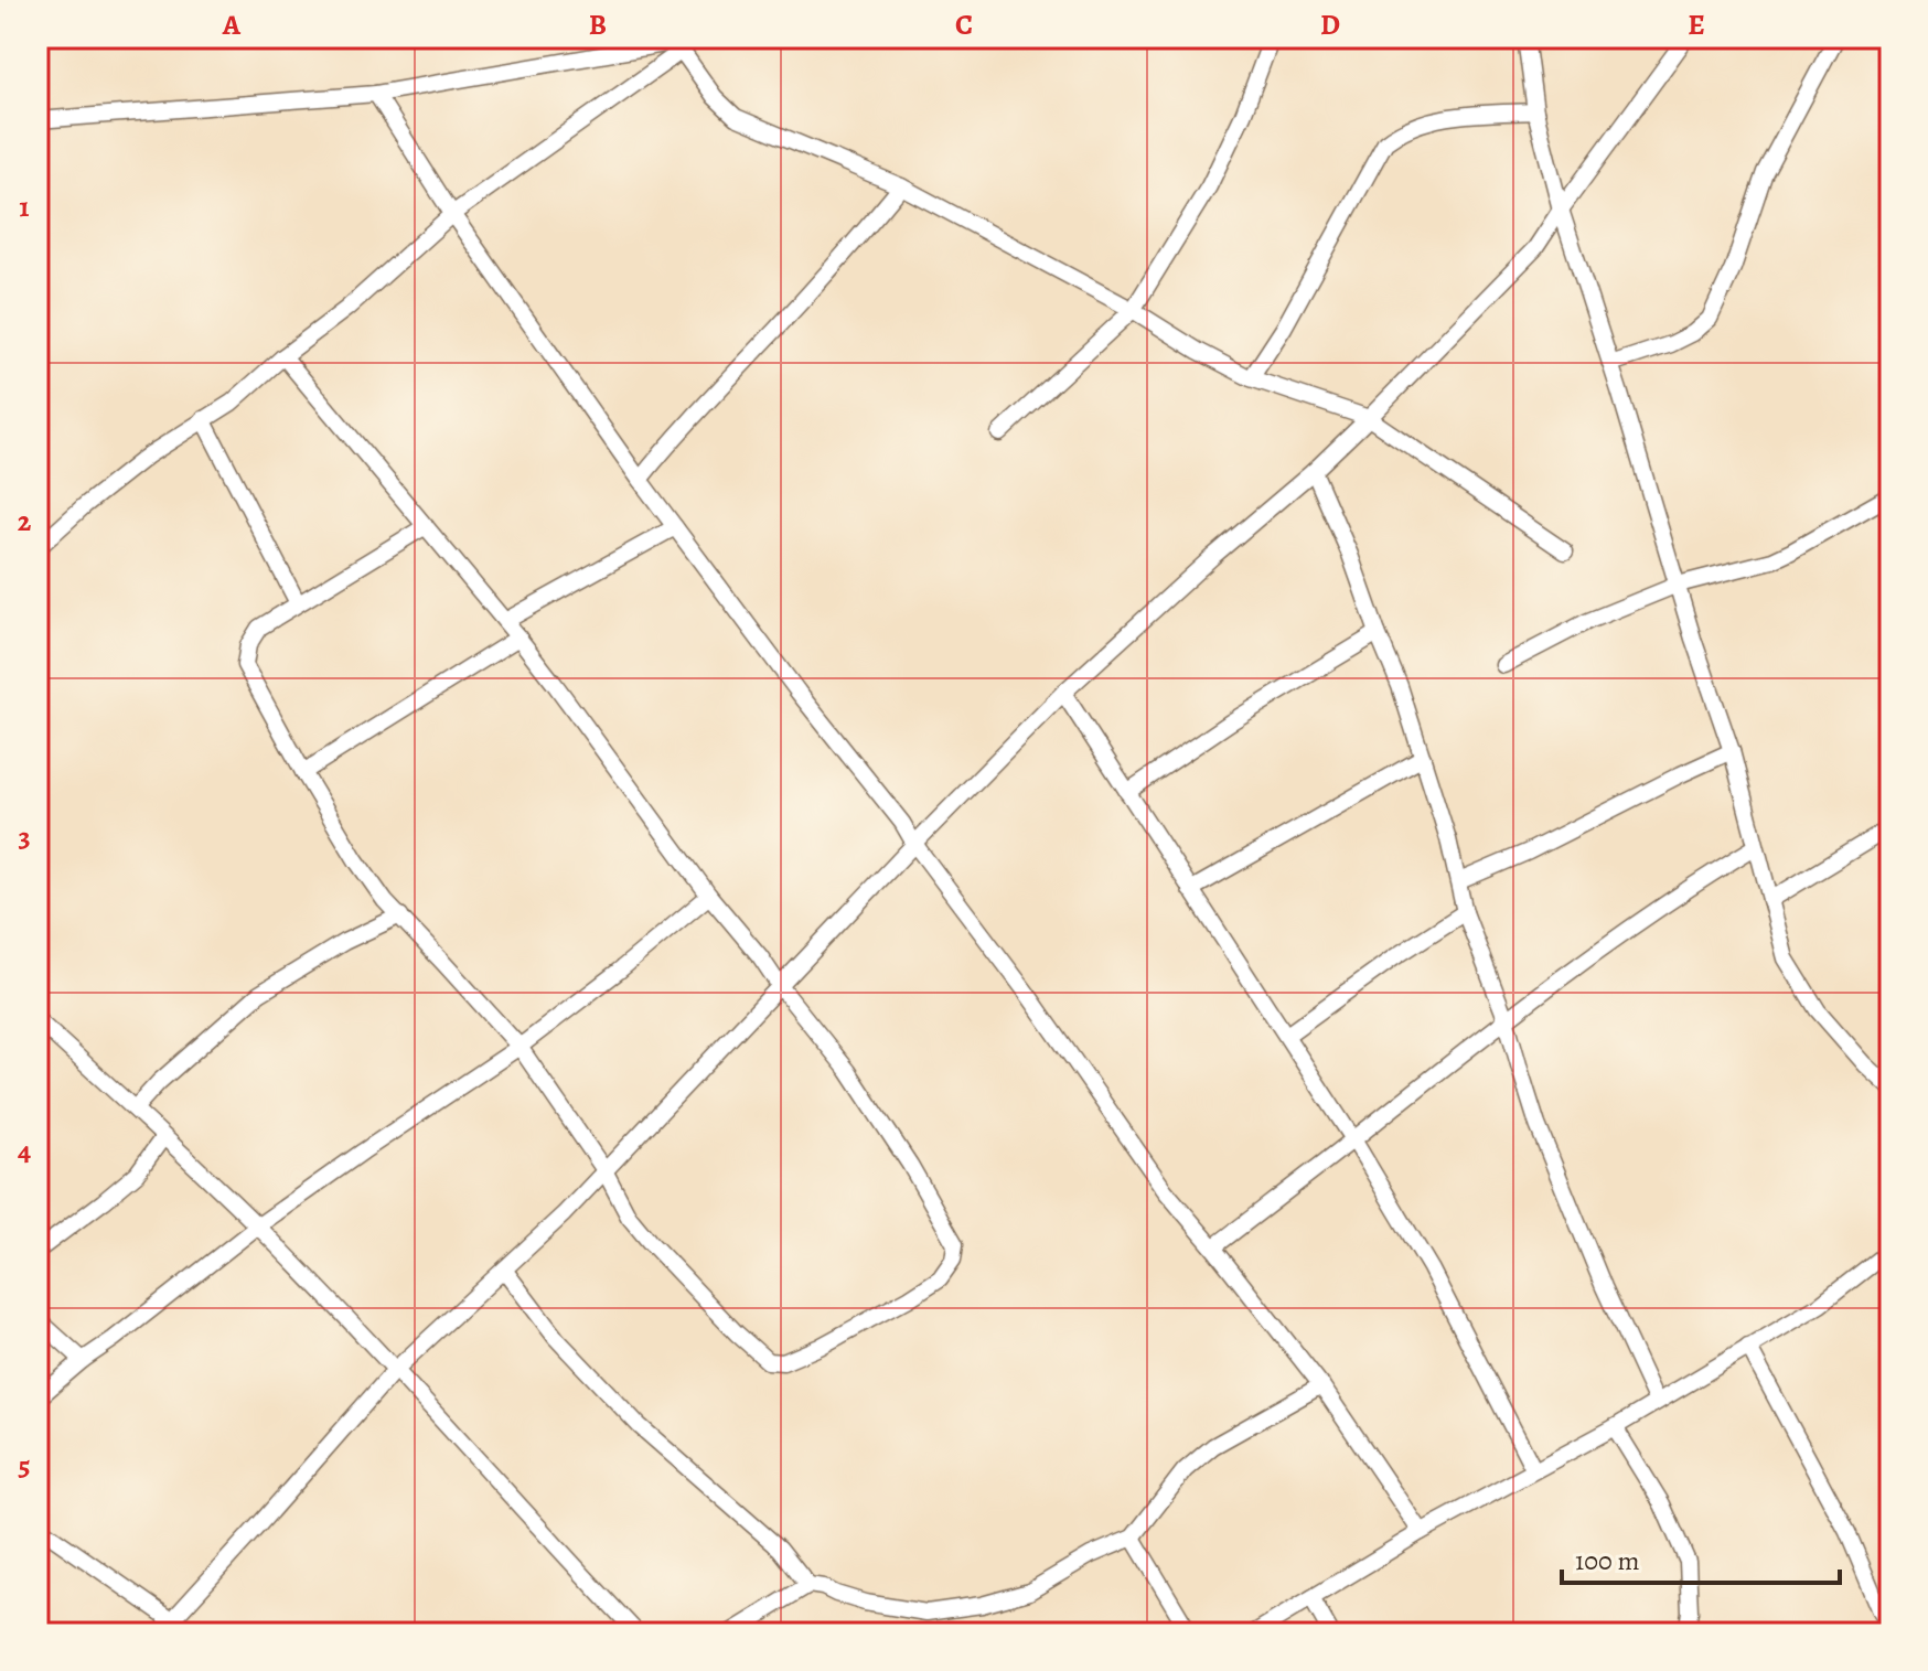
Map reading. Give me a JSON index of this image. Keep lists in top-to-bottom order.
{
  "scale_bar": "100 m",
  "grid": {
    "columns": [
      "A",
      "B",
      "C",
      "D",
      "E"
    ],
    "rows": [
      "1",
      "2",
      "3",
      "4",
      "5"
    ]
  }
}
